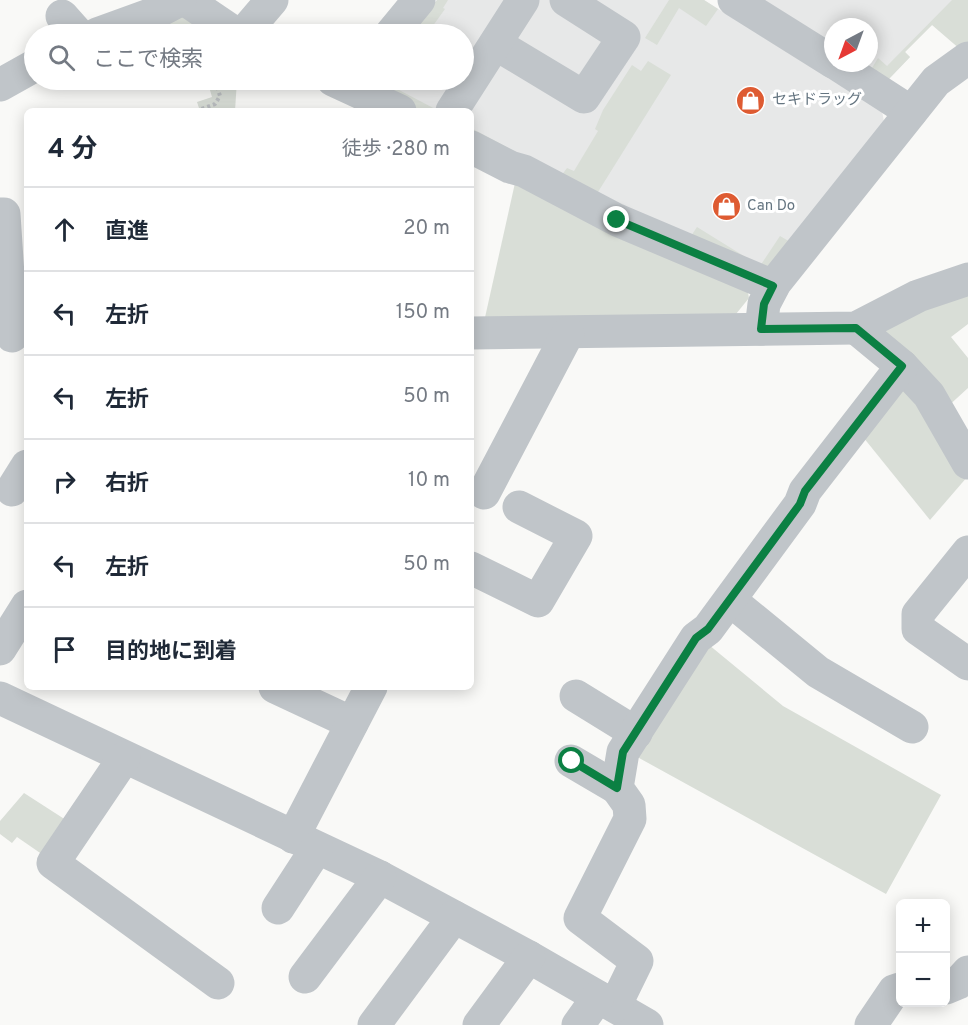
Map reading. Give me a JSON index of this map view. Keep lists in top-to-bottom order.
{
  "places": {
    "shop": ["セキドラッグ", "Can Do"]
  },
  "north": "bottom left",
  "page": {
    "search": "ここで検索",
    "heading": ["4 分", "徒歩 · 280 m"],
    "list": [
      ["直進", "20 m"],
      ["左折", "150 m"],
      ["左折", "50 m"],
      ["右折", "10 m"],
      ["左折", "50 m"],
      "目的地に到着"
    ],
    "map_buttons": ["+", "−"]
  }
}
